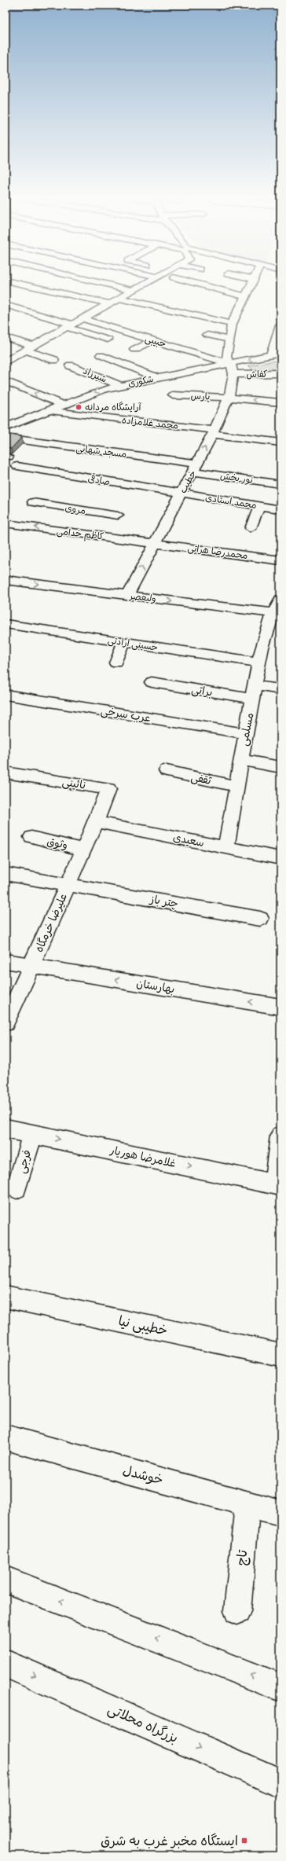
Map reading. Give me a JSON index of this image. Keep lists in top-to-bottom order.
{
  "streets": {
    "main road": [
      "حبیبی",
      "کفاش",
      "شیرزاد",
      "شکوری",
      "پارس",
      "محمد غلامزاده",
      "مسجد شهابی",
      "نور بخش",
      "صادقی",
      "خطیب",
      "محمد استادی",
      "مروی",
      "کاظم خدامی",
      "محمدرضا هراتی",
      "ولیعصر",
      "حسینی ارادتی",
      "براتی",
      "عرب سرخی",
      "مسلمی",
      "ثقفی",
      "نائینی",
      "سعیدی",
      "وثوق",
      "چتر باز",
      "علیرضا خرمگاه",
      "بهارستان",
      "غلامرضا هوریار",
      "فرجی",
      "خطیبی نیا",
      "خوشدل",
      "تاج",
      "بزرگراه محلاتی"
    ]
  },
  "crossings": [
    ["حبیبی", "شکوری"],
    ["حبیبی", "خطیب"],
    ["کفاش", "خطیب"],
    ["شیرزاد", "شکوری"],
    ["شکوری", "محمد غلامزاده"],
    ["شکوری", "خطیب"],
    ["پارس", "خطیب"],
    ["محمد غلامزاده", "خطیب"],
    ["مسجد شهابی", "نور بخش"],
    ["مسجد شهابی", "خطیب"],
    ["نور بخش", "خطیب"],
    ["صادقی", "خطیب"],
    ["صادقی", "محمد استادی"],
    ["خطیب", "محمد استادی"],
    ["خطیب", "کاظم خدامی"],
    ["خطیب", "محمدرضا هراتی"],
    ["خطیب", "ولیعصر"],
    ["کاظم خدامی", "محمدرضا هراتی"],
    ["ولیعصر", "مسلمی"],
    ["حسینی ارادتی", "مسلمی"],
    ["براتی", "مسلمی"],
    ["عرب سرخی", "مسلمی"],
    ["مسلمی", "ثقفی"],
    ["مسلمی", "سعیدی"],
    ["نائینی", "سعیدی"],
    ["نائینی", "علیرضا خرمگاه"],
    ["سعیدی", "علیرضا خرمگاه"],
    ["وثوق", "علیرضا خرمگاه"],
    ["چتر باز", "علیرضا خرمگاه"],
    ["علیرضا خرمگاه", "بهارستان"],
    ["غلامرضا هوریار", "فرجی"],
    ["خوشدل", "تاج"]
  ],
  "one_way": [
    "پارس",
    "ولیعصر",
    "بهارستان",
    "غلامرضا هوریار"
  ],
  "places": {
    "other": ["آرایشگاه مردانه"],
    "transit": ["ایستگاه مخبر غرب به شرق"]
  }
}
